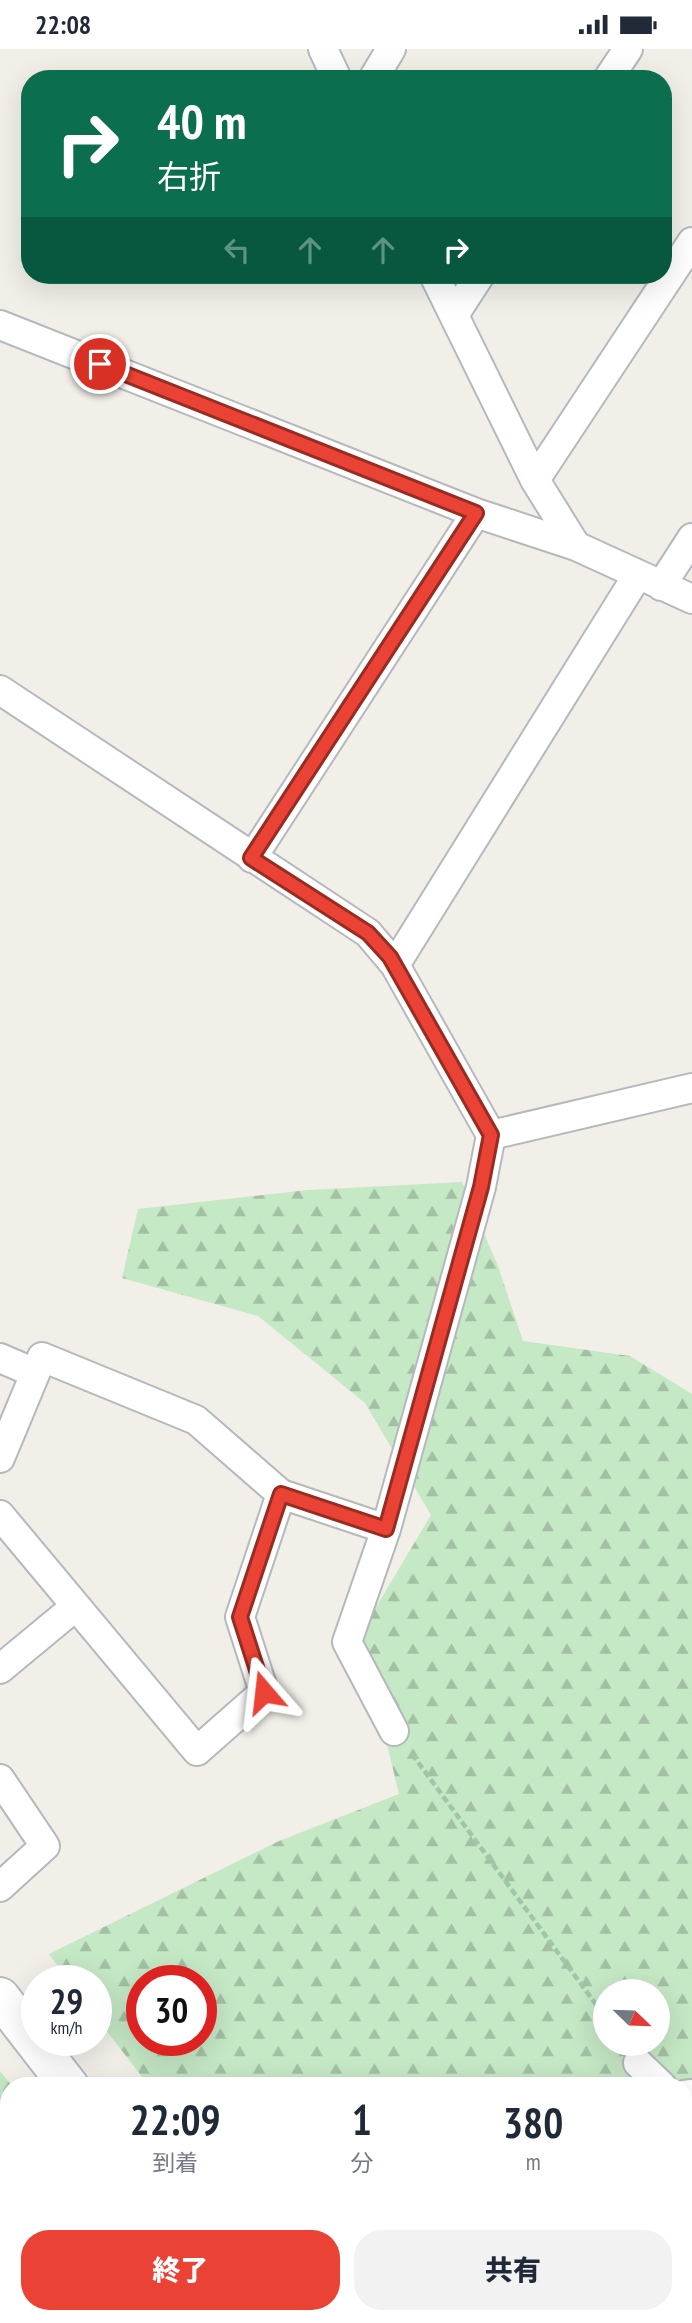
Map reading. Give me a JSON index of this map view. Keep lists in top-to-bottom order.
{
  "north": "bottom right",
  "page": {
    "status": "22:08",
    "turn": ["40 m", "右折"],
    "speed": "29 km/h",
    "limit": "30",
    "eta": [
      "22:09",
      "到着",
      "1",
      "分",
      "380",
      "m"
    ],
    "buttons": ["終了", "共有"]
  }
}
